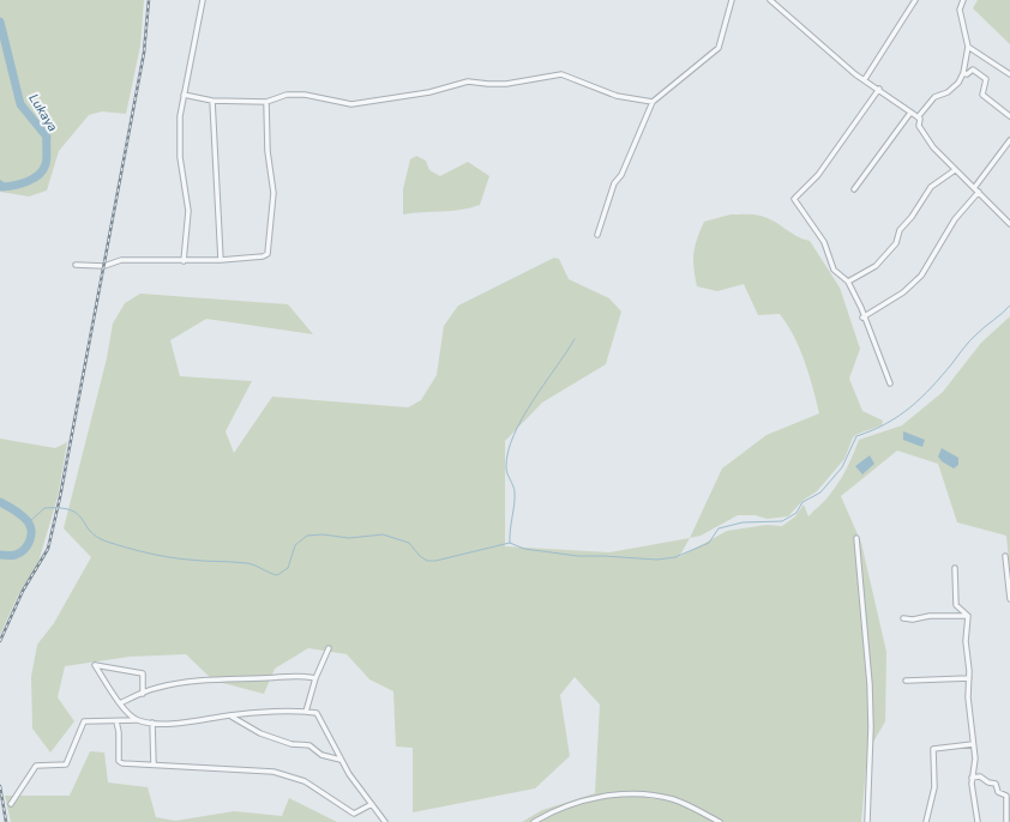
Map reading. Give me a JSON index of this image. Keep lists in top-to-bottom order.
{
  "water": ["Lukaya"]
}
